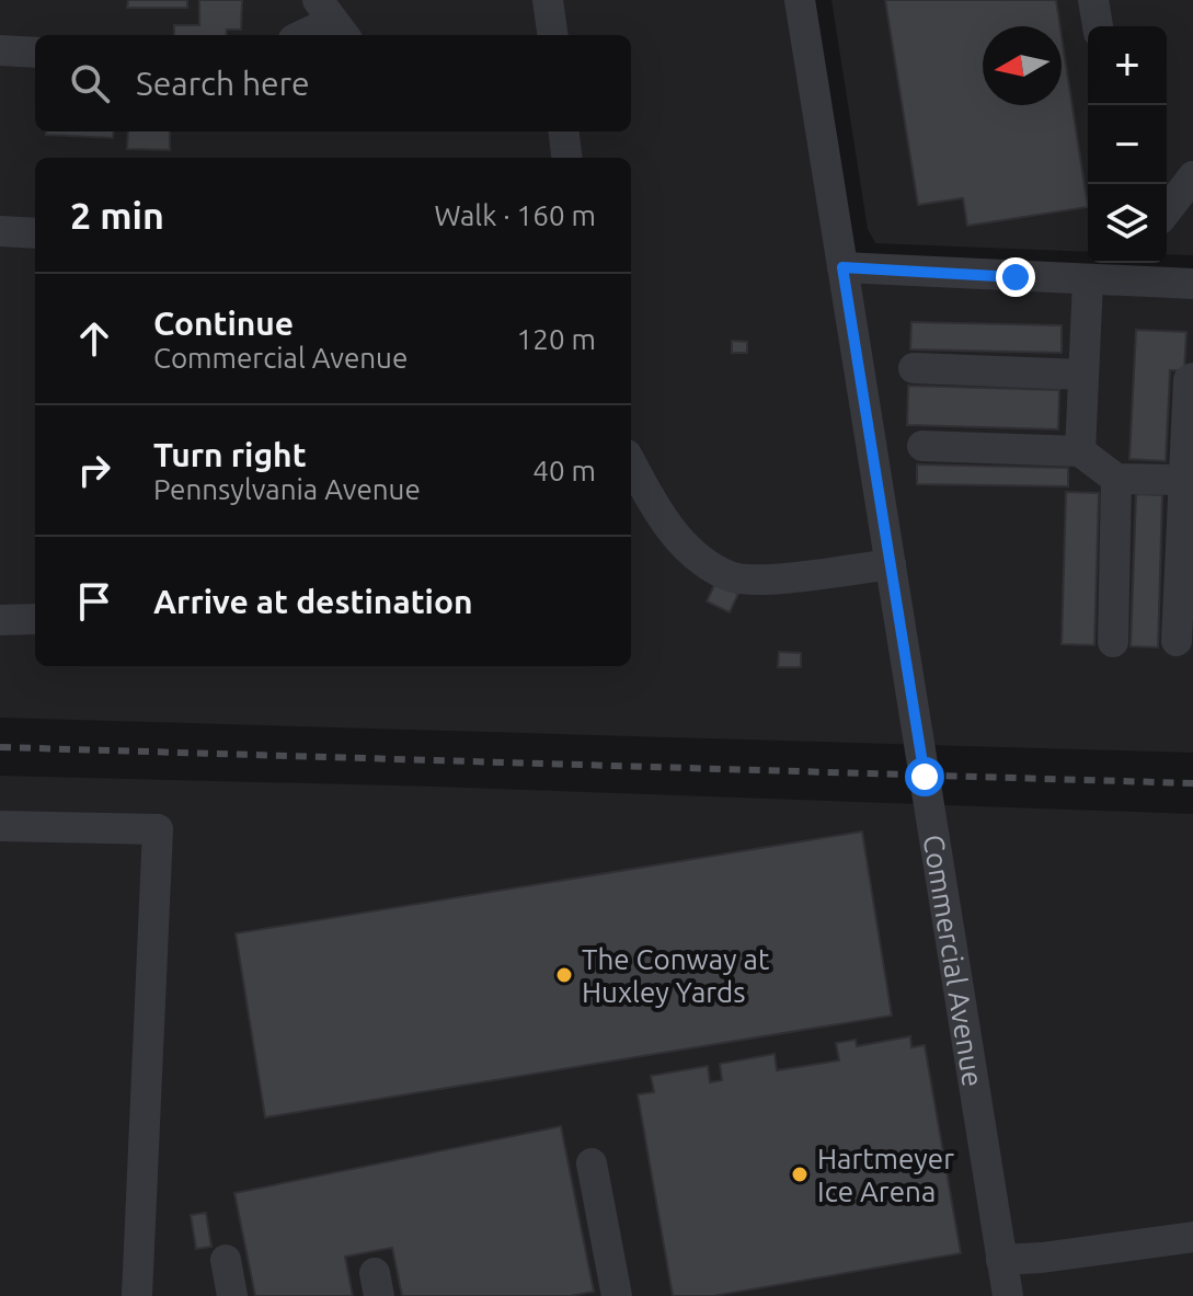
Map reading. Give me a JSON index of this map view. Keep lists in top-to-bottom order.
{
  "streets": {
    "street": ["Commercial Avenue"]
  },
  "places": ["The Conway at Huxley Yards", "Hartmeyer Ice Arena"],
  "north": "left",
  "page": {
    "map_buttons": ["+", "−"],
    "search": "Search here",
    "heading": ["2 min", "Walk · 160 m"],
    "list": [
      ["Continue", "Commercial Avenue", "120 m"],
      ["Turn right", "Pennsylvania Avenue", "40 m"],
      "Arrive at destination"
    ]
  }
}
